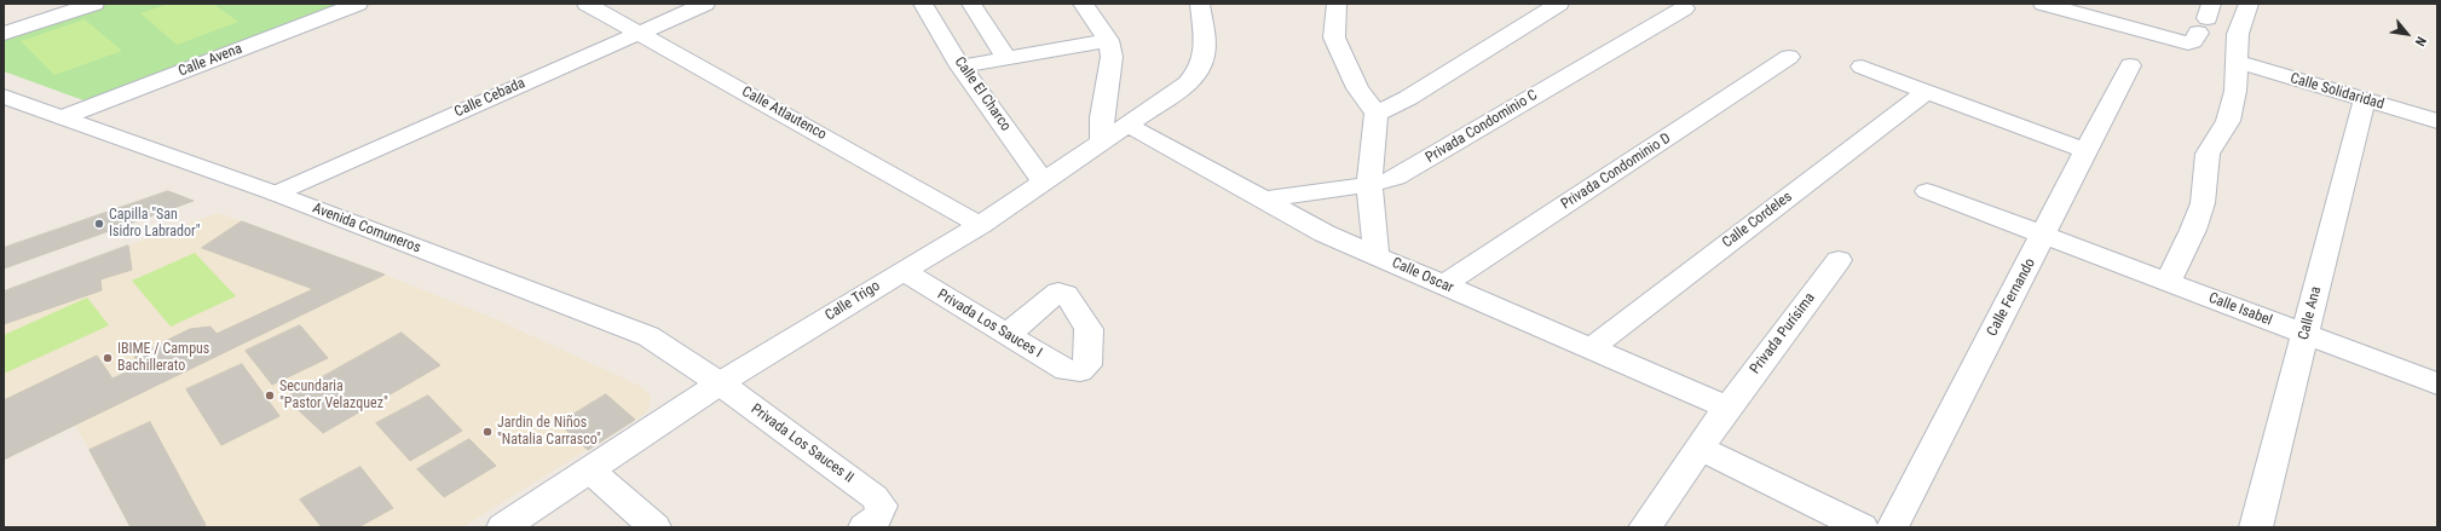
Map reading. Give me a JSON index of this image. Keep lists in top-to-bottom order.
{
  "streets": {
    "street": [
      "Calle Avena",
      "Calle Solidaridad",
      "Calle El Charco",
      "Calle Cebada",
      "Calle Atlautenco",
      "Privada Condominio C",
      "Privada Condominio D",
      "Calle Cordeles",
      "Avenida Comuneros",
      "Calle Oscar",
      "Calle Fernando",
      "Calle Trigo",
      "Calle Isabel",
      "Calle Ana",
      "Privada Los Sauces I",
      "Privada Purísima",
      "Privada Los Sauces II"
    ]
  },
  "crossings": [
    ["Calle Avena", "Avenida Comuneros"],
    ["Calle Solidaridad", "Calle Ana"],
    ["Calle El Charco", "Calle Trigo"],
    ["Calle Cebada", "Calle Atlautenco"],
    ["Calle Cebada", "Avenida Comuneros"],
    ["Calle Atlautenco", "Calle Trigo"],
    ["Privada Condominio C", "Calle Oscar"],
    ["Privada Condominio D", "Calle Oscar"],
    ["Calle Cordeles", "Calle Oscar"],
    ["Avenida Comuneros", "Calle Trigo"],
    ["Avenida Comuneros", "Privada Los Sauces II"],
    ["Calle Oscar", "Calle Trigo"],
    ["Calle Oscar", "Privada Purísima"],
    ["Calle Fernando", "Calle Isabel"],
    ["Calle Trigo", "Privada Los Sauces I"],
    ["Calle Trigo", "Privada Los Sauces II"],
    ["Calle Isabel", "Calle Ana"]
  ],
  "places": [
    "Capilla \"San Isidro Labrador\"",
    "IBIME / Campus Bachillerato",
    "Secundaria \"Pastor Velazquez\"",
    "Jardin de Niños \"Natalia Carrasco\""
  ],
  "north": "bottom right"
}
